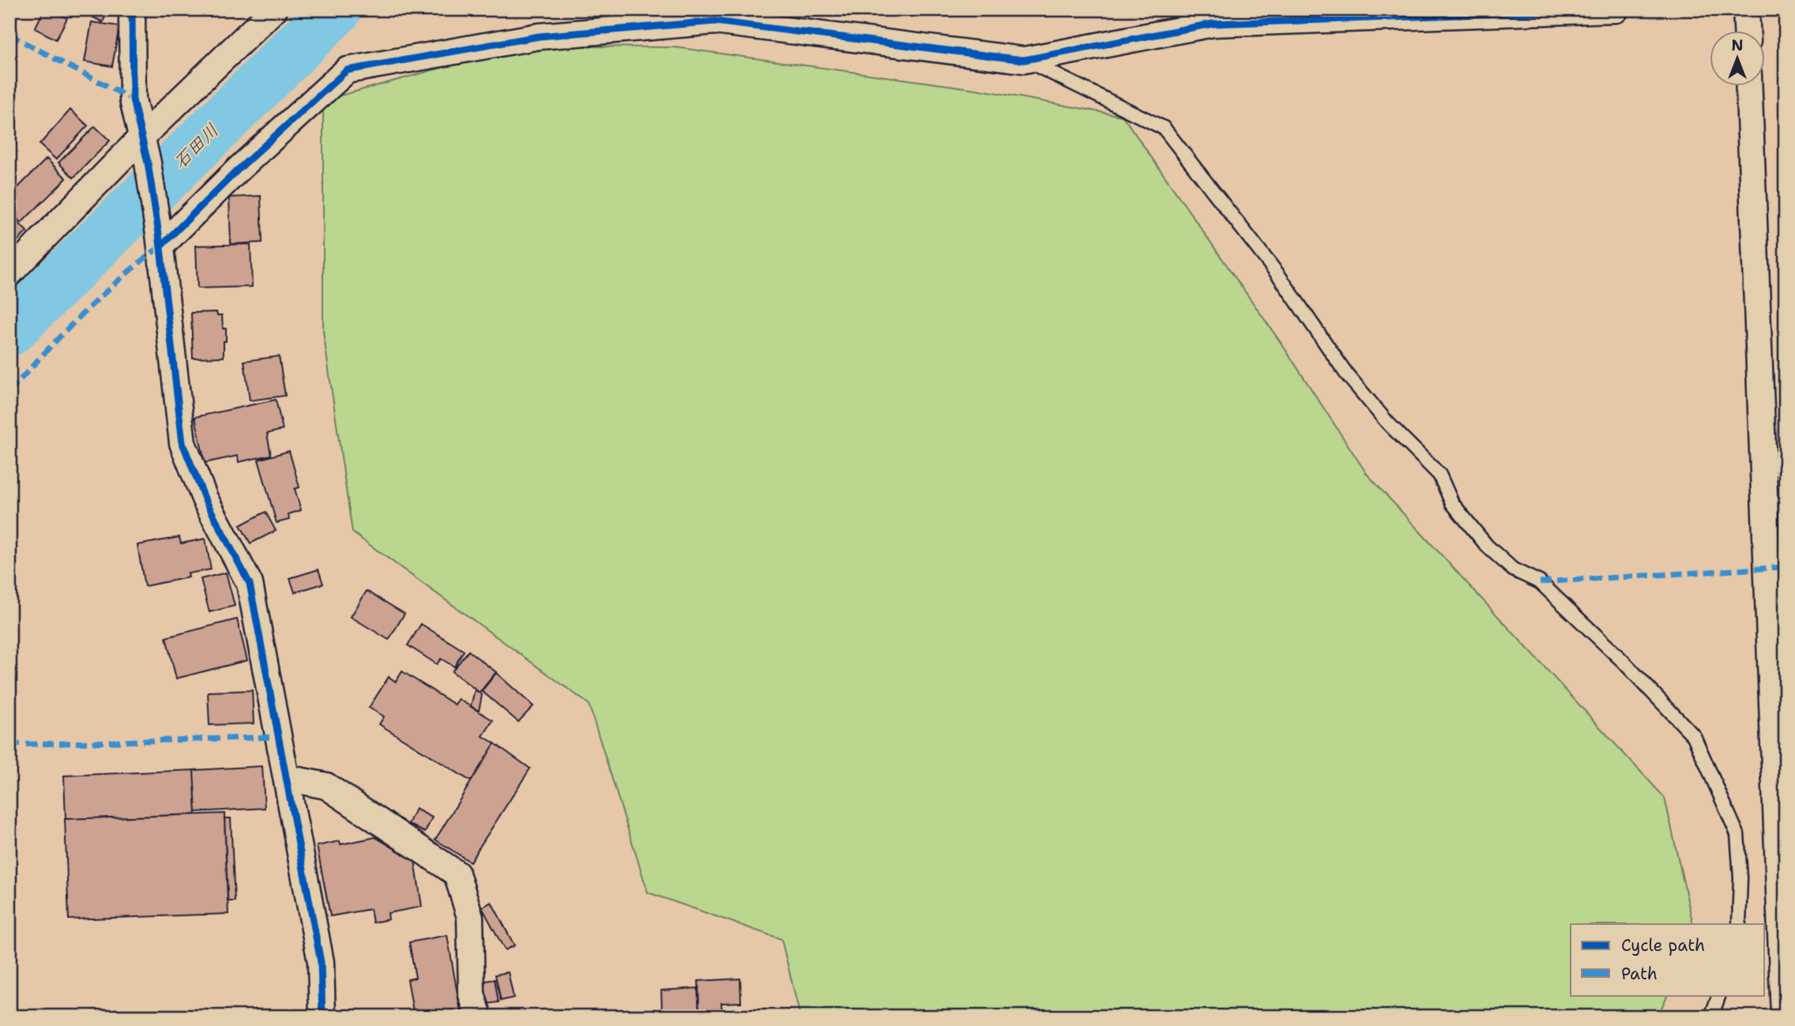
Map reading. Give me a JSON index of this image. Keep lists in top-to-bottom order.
{
  "water": ["石田川"],
  "legend": ["Cycle path", "Path"],
  "north": "top"
}
